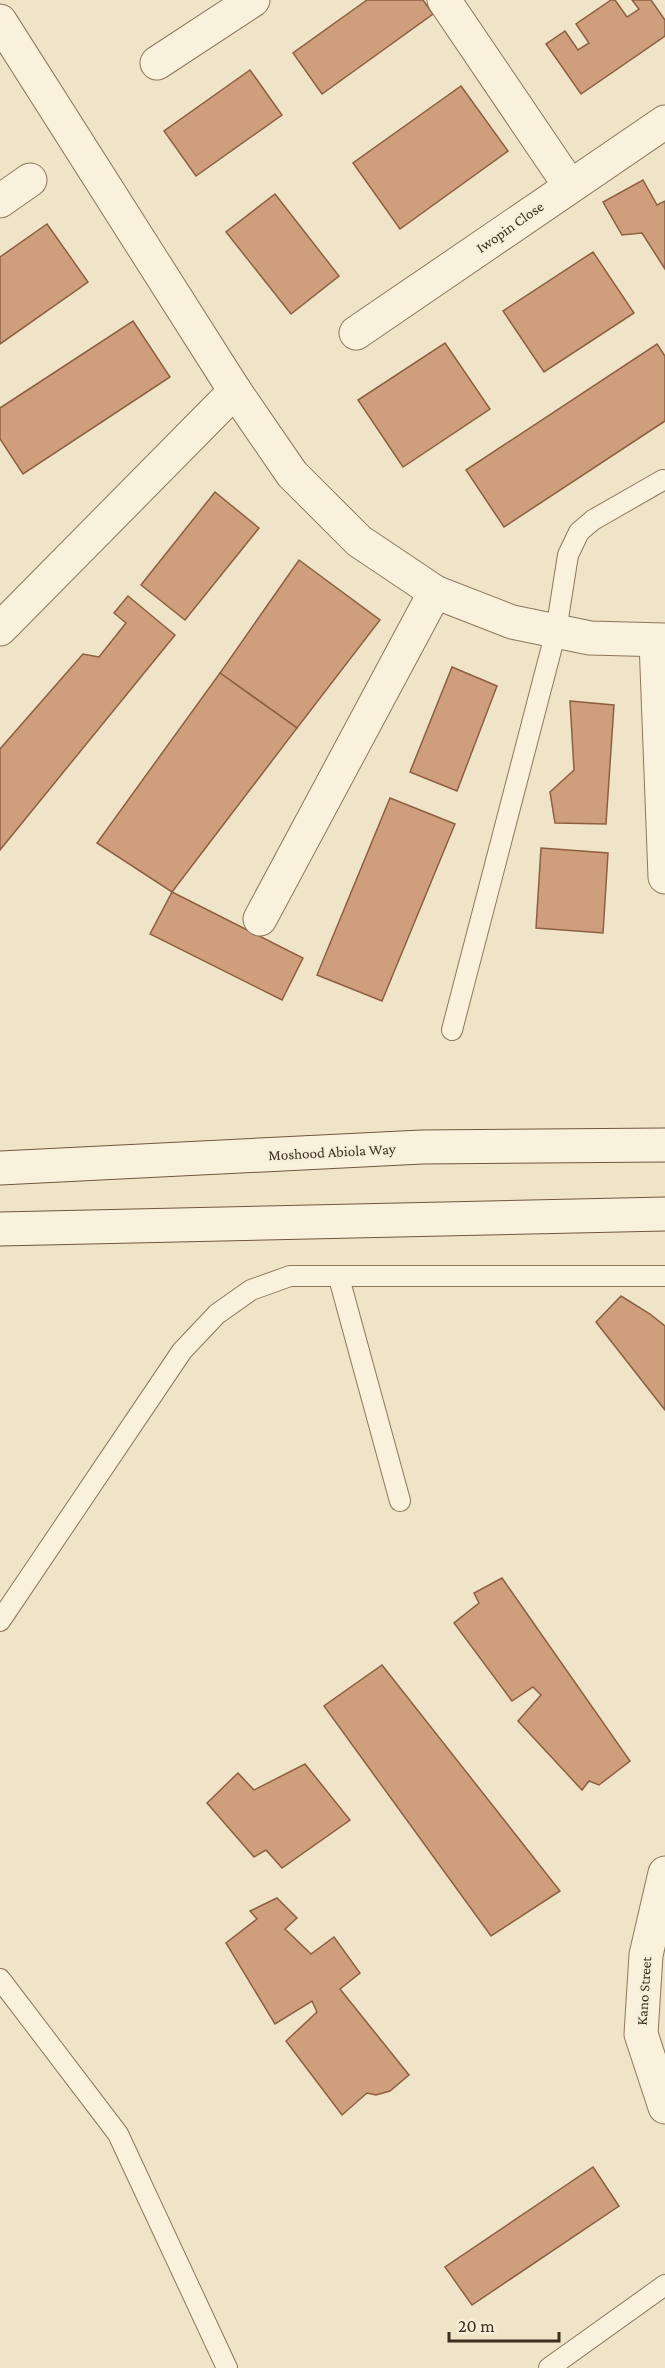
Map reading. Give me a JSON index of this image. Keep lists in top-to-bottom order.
{
  "streets": {
    "street": ["Iwopin Close", "Moshood Abiola Way", "Kano Street"]
  },
  "scale_bar": "20 m"
}
